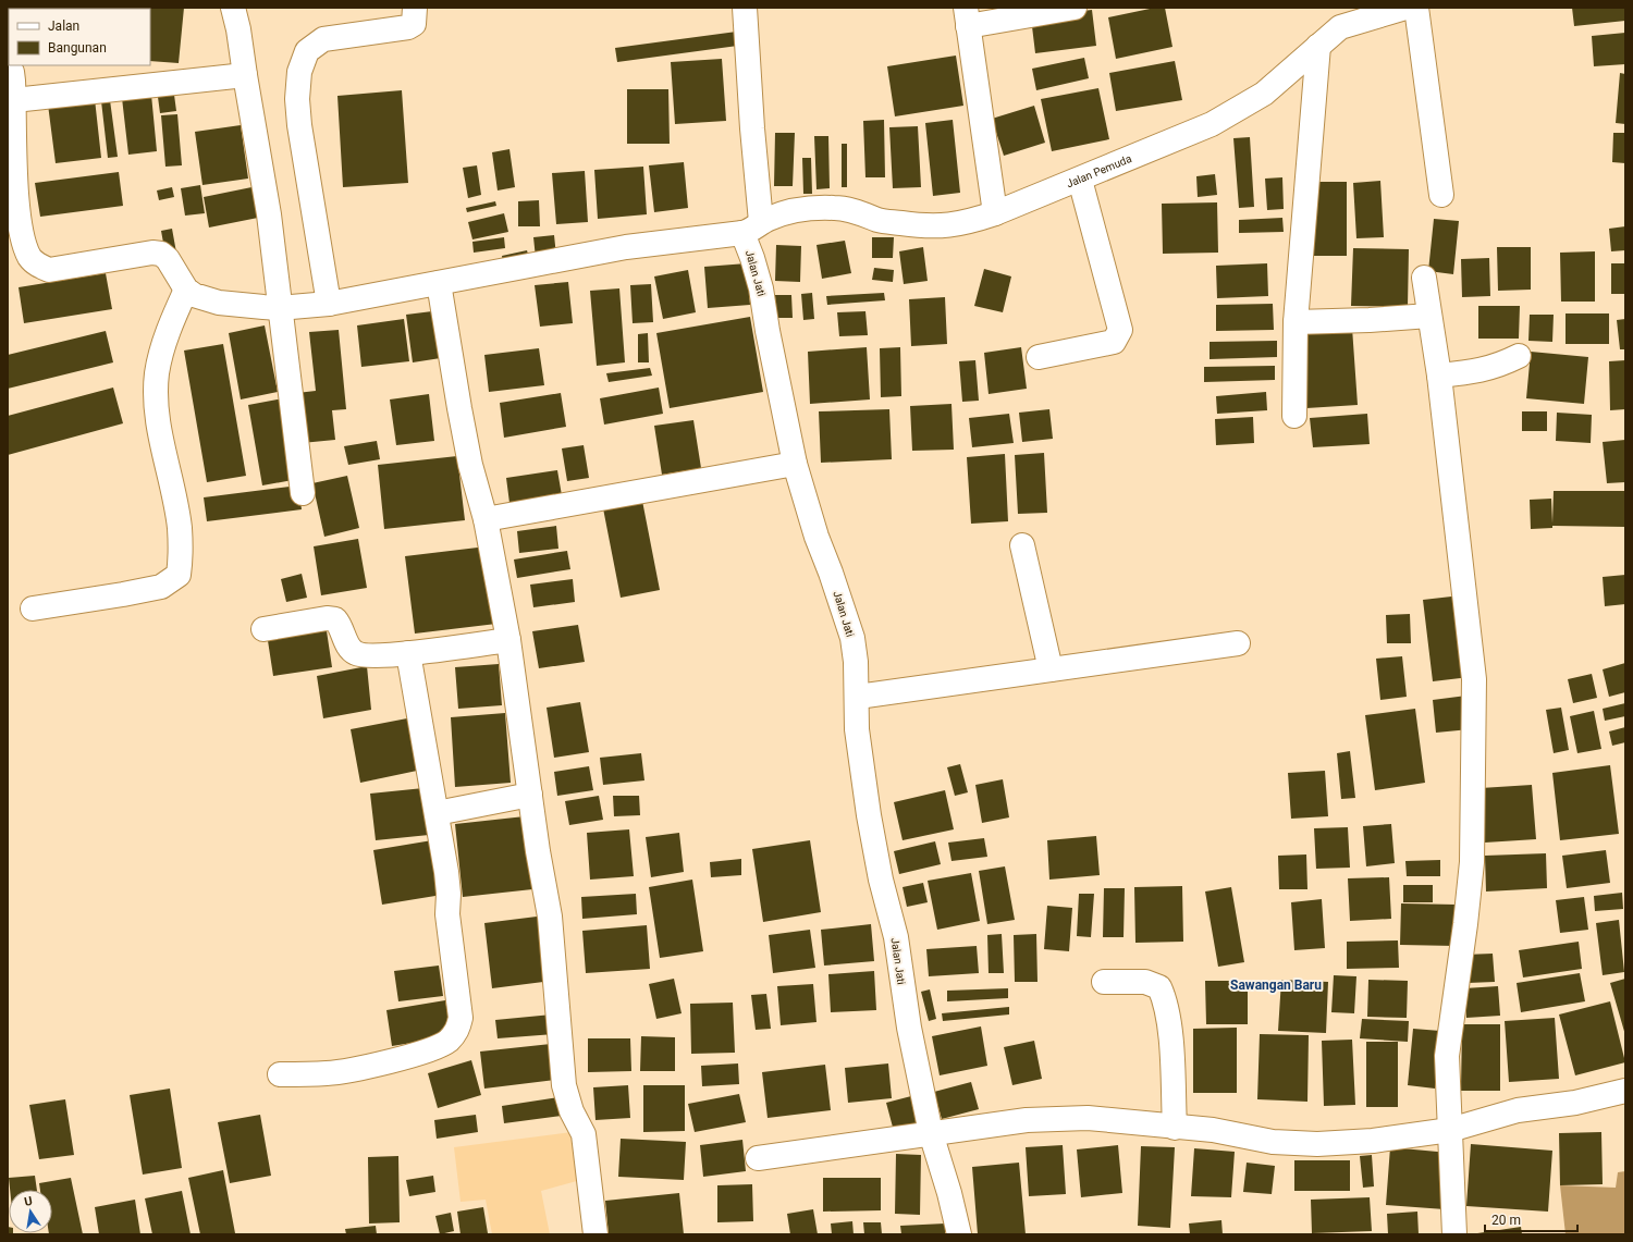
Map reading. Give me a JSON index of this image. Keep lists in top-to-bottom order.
{
  "streets": {
    "street": ["Jalan Pemuda", "Jalan Jati"]
  },
  "crossings": [
    ["Jalan Pemuda", "Jalan Jati"]
  ],
  "districts": ["Sawangan Baru"],
  "legend": ["Jalan", "Bangunan"],
  "scale_bar": "20 m",
  "north": "top"
}
